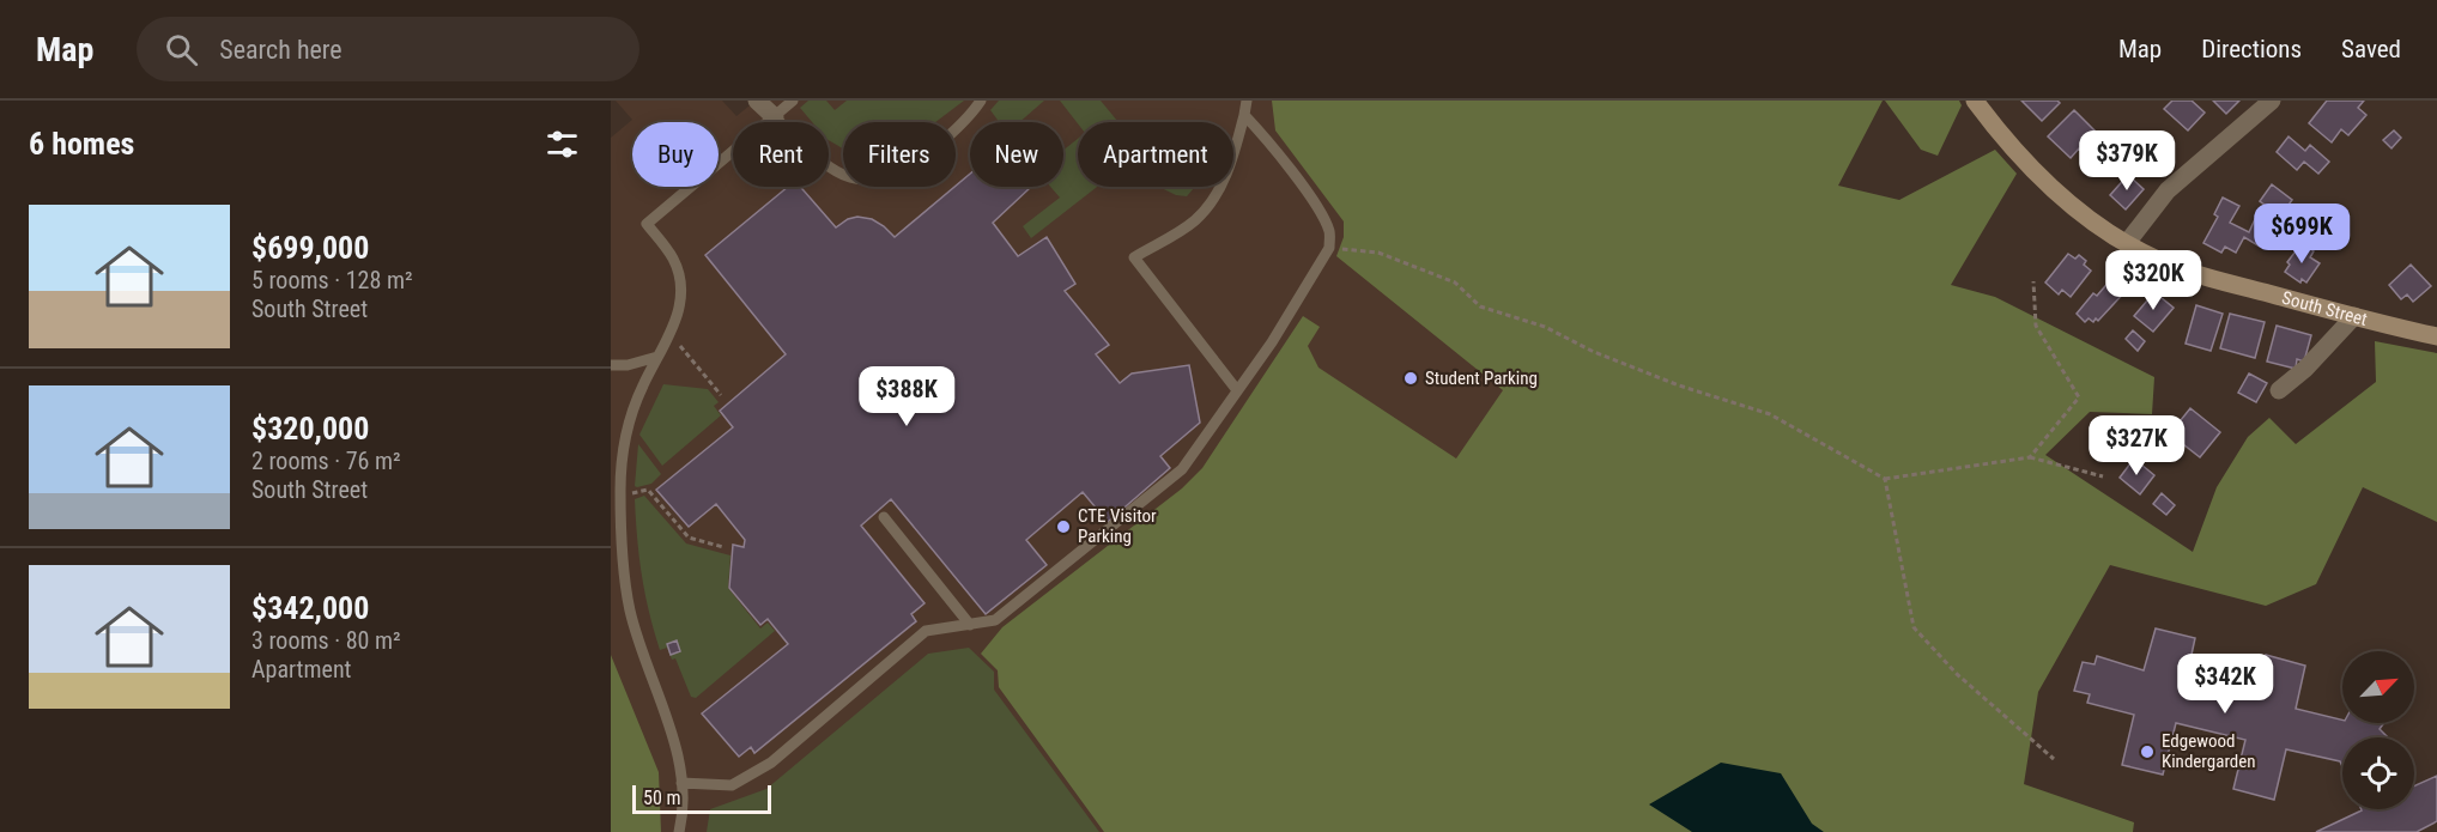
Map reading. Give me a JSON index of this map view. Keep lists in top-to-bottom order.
{
  "streets": {
    "street": ["South Street"]
  },
  "places": ["Student Parking", "CTE Visitor Parking", "Edgewood Kindergarden"],
  "scale_bar": "50 m",
  "north": "top right",
  "page": {
    "header": "Map",
    "search": "Search here",
    "nav": ["Map", "Directions", "Saved"],
    "heading": "6 homes",
    "chip": [
      "Buy",
      "Rent",
      "Filters",
      "New",
      "Apartment"
    ],
    "price": [
      "$379K",
      "$699K",
      "$320K",
      "$388K",
      "$327K",
      "$342K"
    ],
    "list": [
      {
        "name": "$699,000",
        "note": "5 rooms · 128 m² · South Street"
      },
      {
        "name": "$320,000",
        "note": "2 rooms · 76 m² · South Street"
      },
      {
        "name": "$342,000",
        "note": "3 rooms · 80 m² · Apartment"
      }
    ],
    "scale": "50 m"
  }
}
